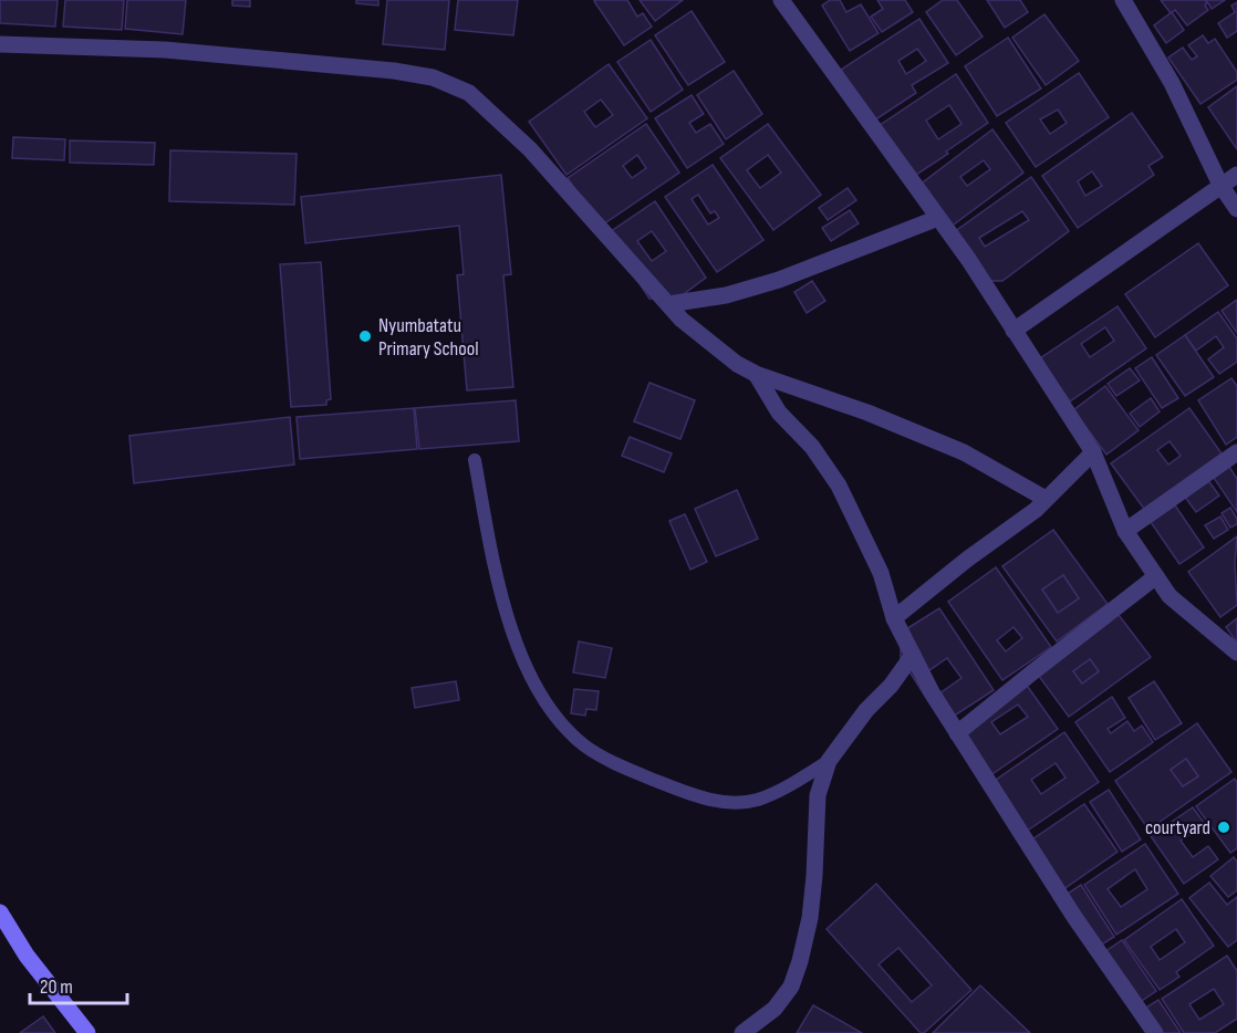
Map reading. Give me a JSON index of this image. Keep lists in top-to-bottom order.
{
  "places": ["Nyumbatatu Primary School", "courtyard"],
  "scale_bar": "20 m"
}
